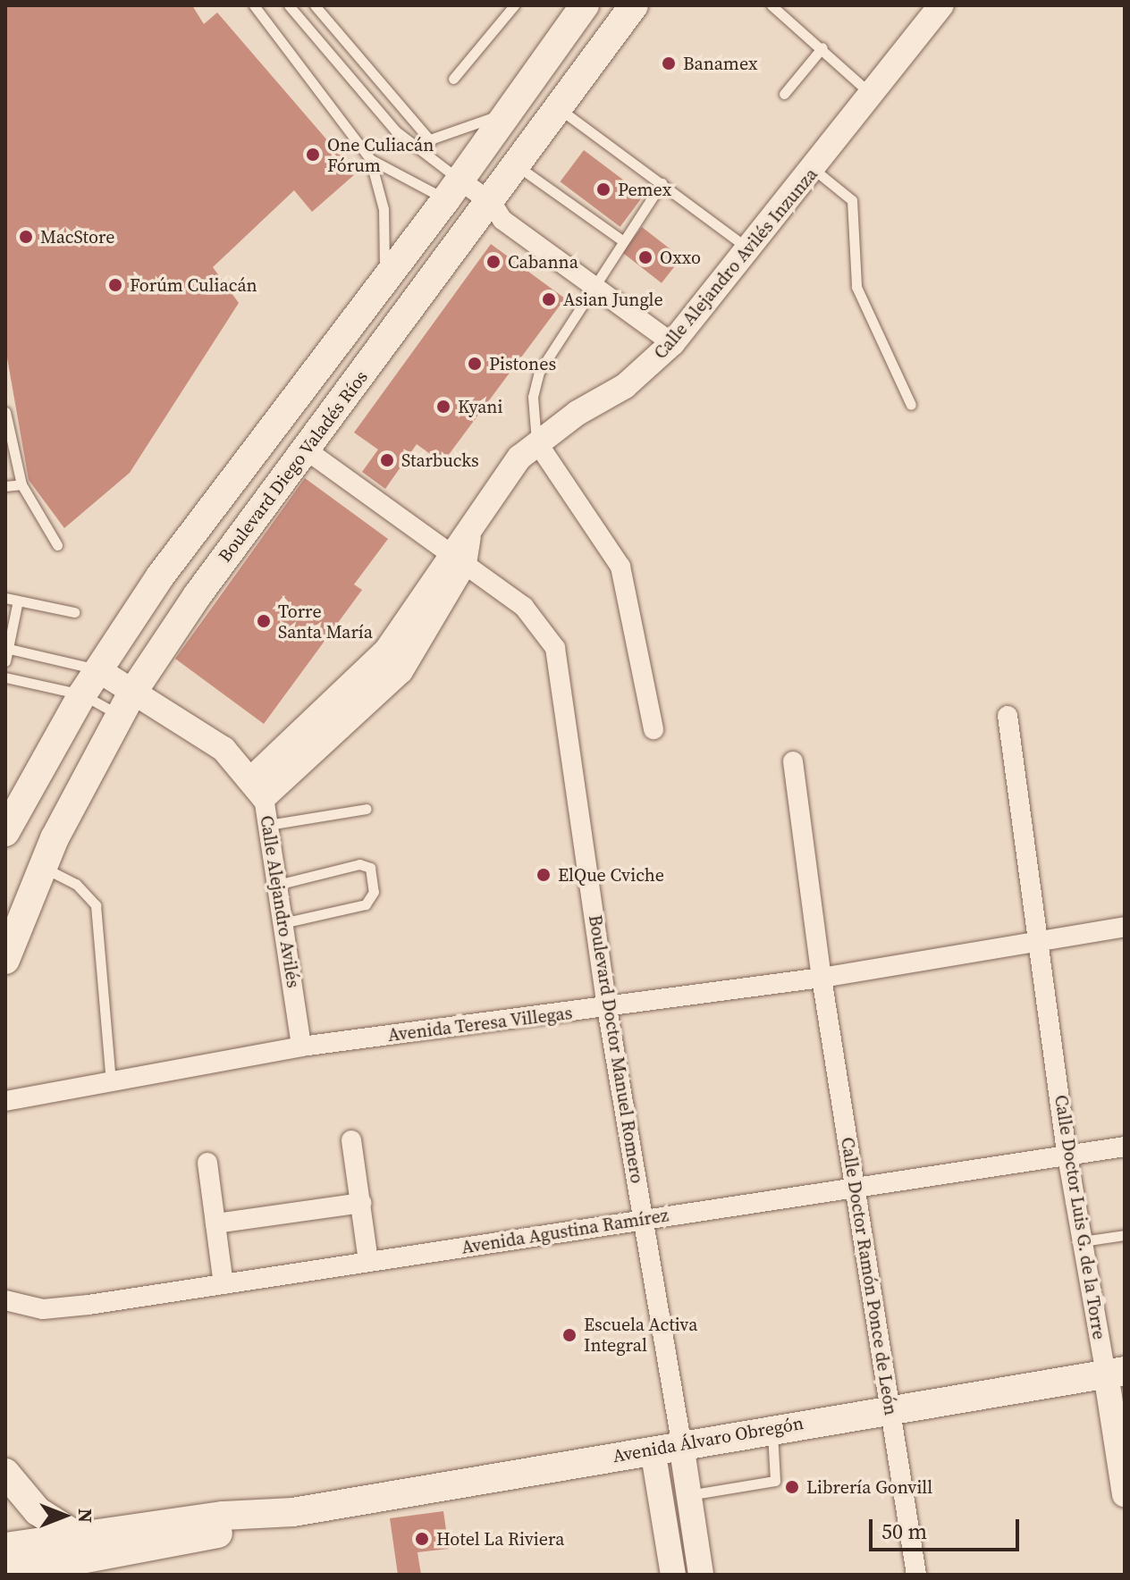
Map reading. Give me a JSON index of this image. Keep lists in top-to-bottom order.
{
  "streets": {
    "main road": ["Boulevard Diego Valadés Ríos", "Avenida Álvaro Obregón"],
    "street": [
      "Calle Alejandro Avilés Inzunza",
      "Calle Alejandro Avilés",
      "Avenida Teresa Villegas",
      "Boulevard Doctor Manuel Romero",
      "Calle Doctor Luis G. de la Torre",
      "Avenida Agustina Ramírez",
      "Calle Doctor Ramón Ponce de León"
    ]
  },
  "crossings": [
    ["Calle Alejandro Avilés Inzunza", "Calle Alejandro Avilés"],
    ["Calle Alejandro Avilés Inzunza", "Boulevard Doctor Manuel Romero"],
    ["Boulevard Diego Valadés Ríos", "Boulevard Doctor Manuel Romero"],
    ["Calle Alejandro Avilés", "Avenida Teresa Villegas"],
    ["Avenida Teresa Villegas", "Boulevard Doctor Manuel Romero"],
    ["Avenida Teresa Villegas", "Calle Doctor Luis G. de la Torre"],
    ["Avenida Teresa Villegas", "Calle Doctor Ramón Ponce de León"],
    ["Boulevard Doctor Manuel Romero", "Avenida Agustina Ramírez"],
    ["Boulevard Doctor Manuel Romero", "Avenida Álvaro Obregón"],
    ["Calle Doctor Luis G. de la Torre", "Avenida Agustina Ramírez"],
    ["Calle Doctor Luis G. de la Torre", "Avenida Álvaro Obregón"],
    ["Avenida Agustina Ramírez", "Calle Doctor Ramón Ponce de León"],
    ["Calle Doctor Ramón Ponce de León", "Avenida Álvaro Obregón"]
  ],
  "places": [
    "Banamex",
    "One Culiacán Fórum",
    "Pemex",
    "MacStore",
    "Oxxo",
    "Cabanna",
    "Forúm Culiacán",
    "Asian Jungle",
    "Pistones",
    "Kyani",
    "Starbucks",
    "Torre Santa María",
    "ElQue Cviche",
    "Escuela Activa Integral",
    "Librería Gonvill",
    "Hotel La Riviera"
  ],
  "scale_bar": "50 m",
  "north": "right"
}
